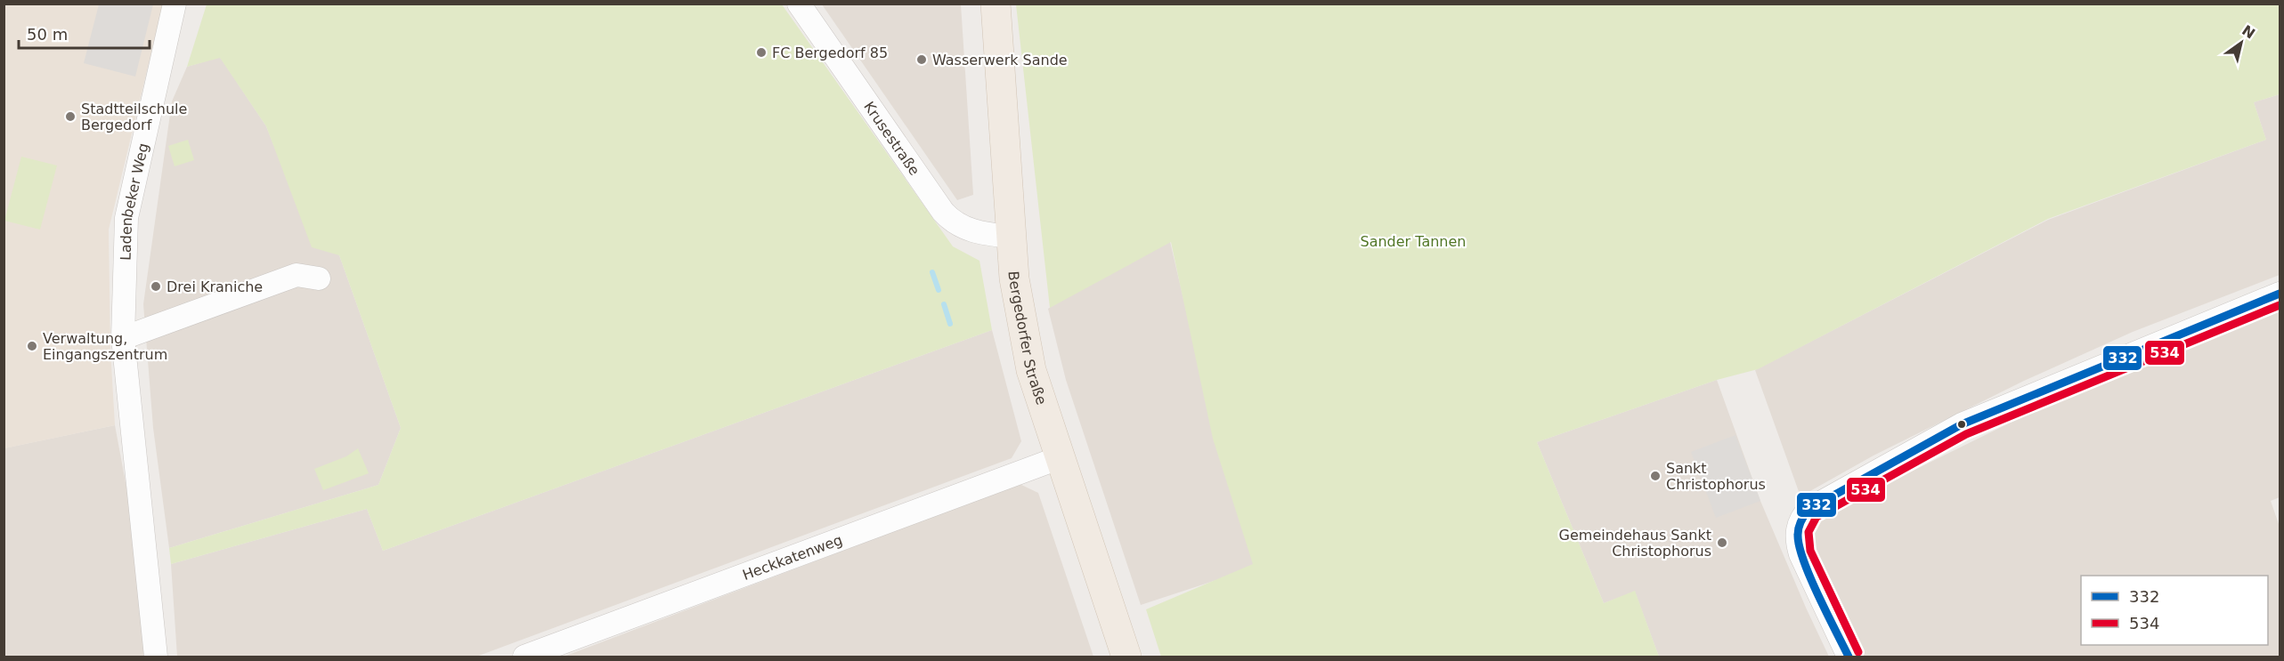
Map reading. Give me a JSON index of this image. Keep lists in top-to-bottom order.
{
  "streets": {
    "main road": ["Bergedorfer Straße"],
    "street": ["Krusestraße", "Ladenbeker Weg", "Heckkatenweg"]
  },
  "crossings": [
    ["Krusestraße", "Bergedorfer Straße"],
    ["Bergedorfer Straße", "Heckkatenweg"]
  ],
  "parks": ["Sander Tannen"],
  "places": [
    "FC Bergedorf 85",
    "Wasserwerk Sande",
    "Stadtteilschule Bergedorf",
    "Drei Kraniche",
    "Verwaltung, Eingangszentrum",
    "Sankt Christophorus",
    "Gemeindehaus Sankt Christophorus"
  ],
  "lines": ["transit line 332", "transit line 534"],
  "legend": ["332", "534"],
  "scale_bar": "50 m",
  "north": "top right"
}
